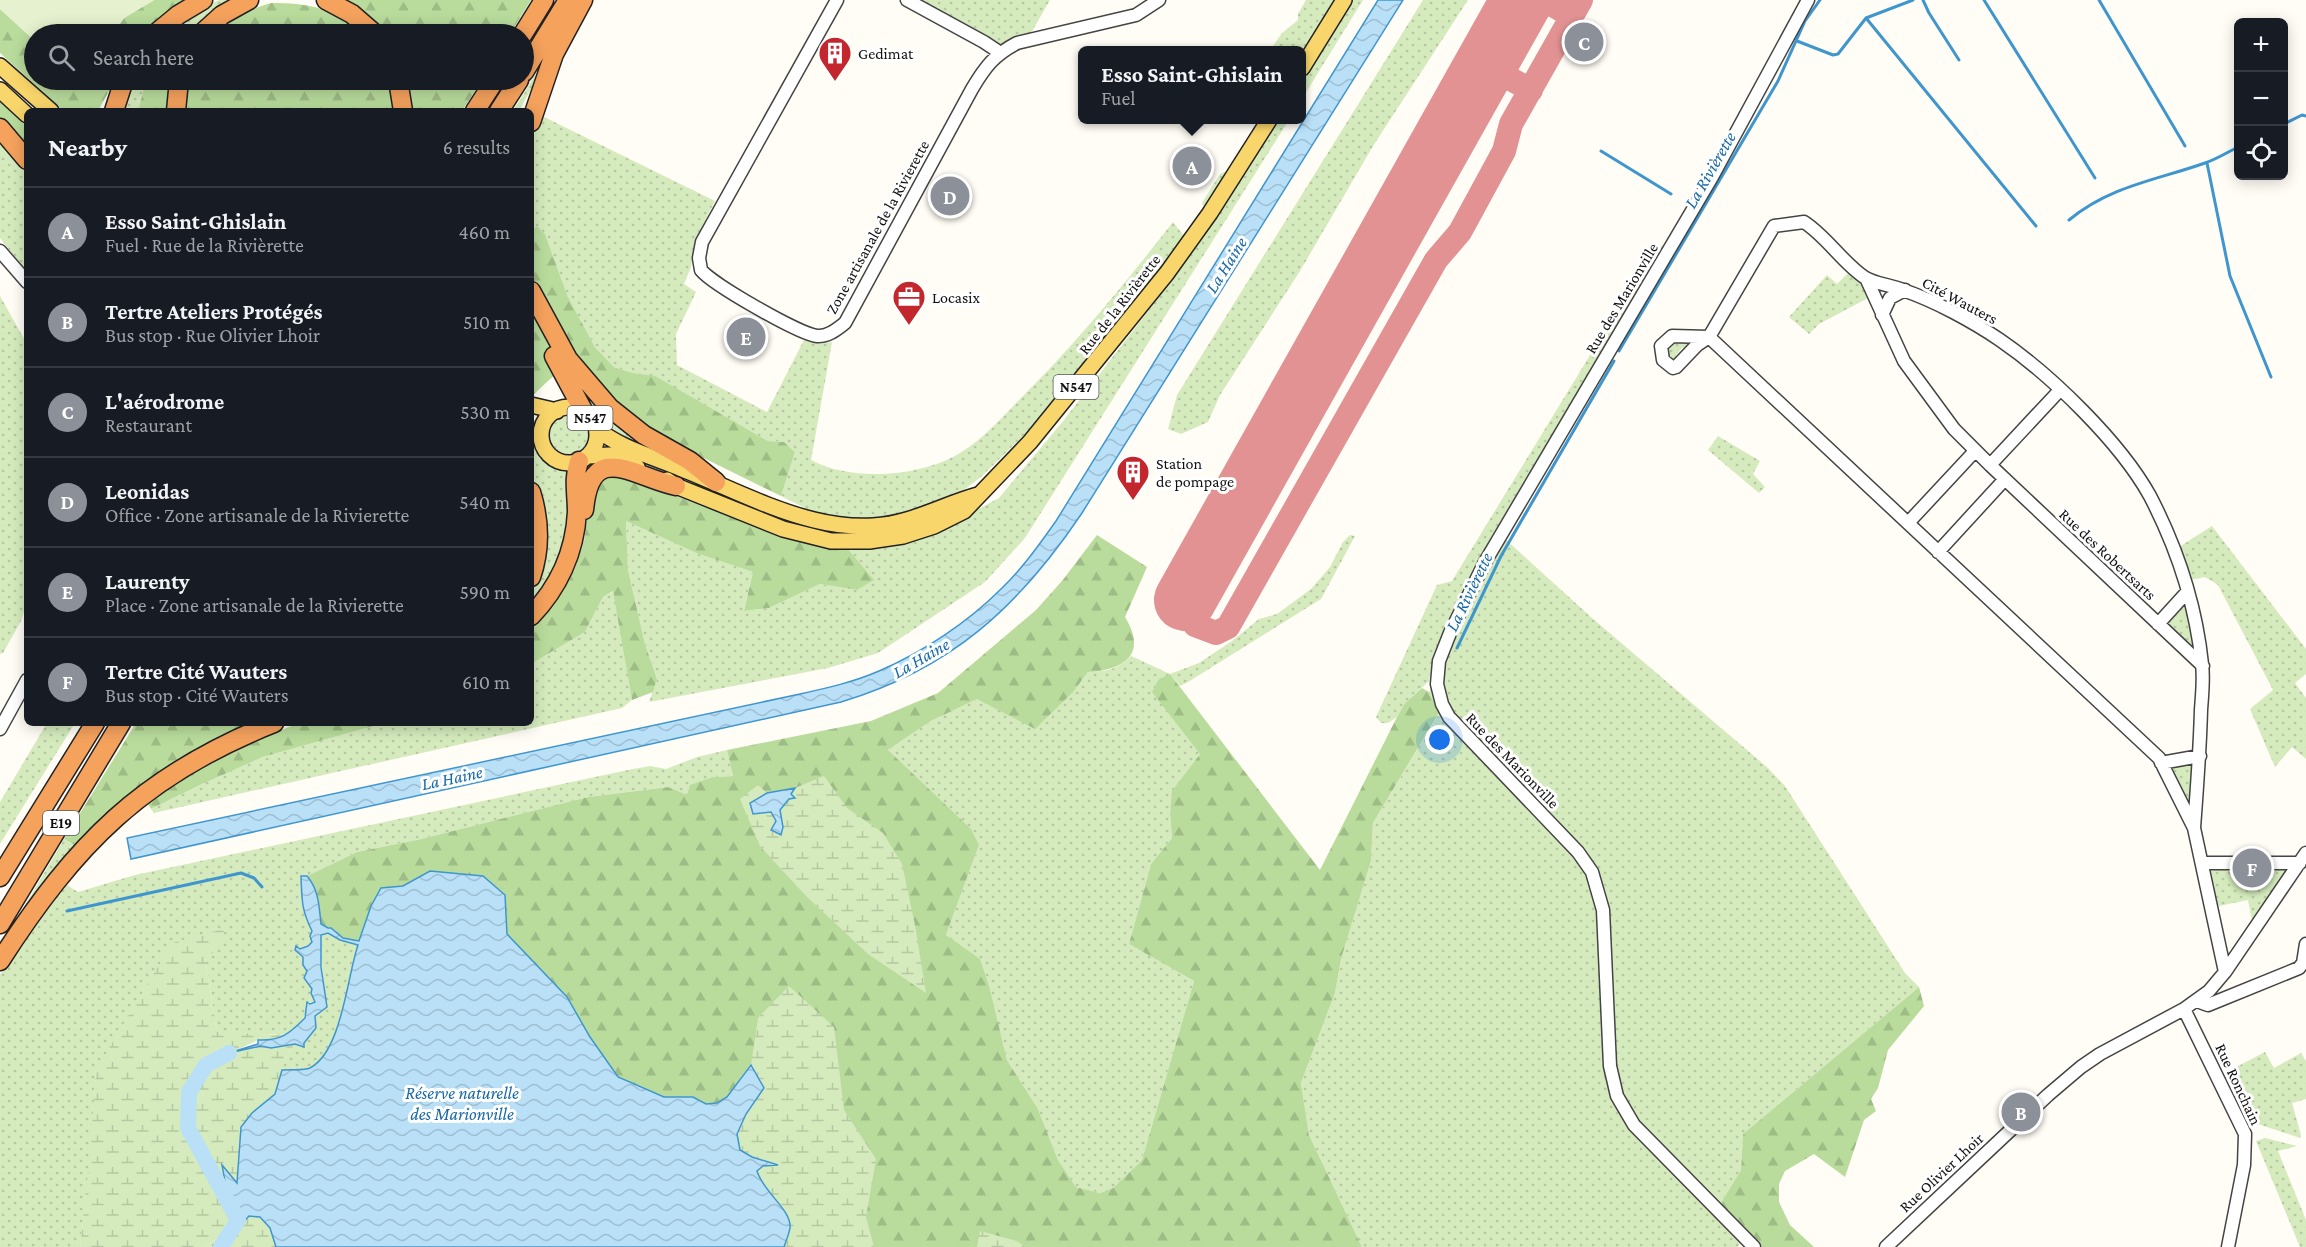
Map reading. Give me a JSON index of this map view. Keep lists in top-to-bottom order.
{
  "streets": {
    "highway": ["E19"],
    "main road": ["Rue de la Rivièrette", "N547"],
    "street": [
      "Zone artisanale de la Rivierette",
      "Rue des Marionville",
      "Cité Wauters",
      "Rue des Robertsarts",
      "Rue Ronchain",
      "Rue Olivier Lhoir"
    ]
  },
  "crossings": [
    ["Cité Wauters", "Rue des Robertsarts"],
    ["Cité Wauters", "Rue Olivier Lhoir"],
    ["Rue de la Rivièrette", "N547"],
    ["Rue Ronchain", "Rue Olivier Lhoir"]
  ],
  "water": ["La Rivièrette", "La Haine", "Réserve naturelle des Marionville"],
  "places": {
    "building": ["Gedimat", "Station de pompage"],
    "office": ["Locasix"]
  },
  "page": {
    "map_buttons": ["+", "−"],
    "pins": [
      "C",
      "A",
      "D",
      "E",
      "F",
      "B"
    ],
    "search": "Search here",
    "popup": ["Esso Saint-Ghislain", "Fuel"],
    "heading": ["Nearby", "6 results"],
    "list": [
      {
        "mark": "A",
        "name": "Esso Saint-Ghislain",
        "note": "Fuel · Rue de la Rivièrette",
        "value": "460 m"
      },
      {
        "mark": "B",
        "name": "Tertre Ateliers Protégés",
        "note": "Bus stop · Rue Olivier Lhoir",
        "value": "510 m"
      },
      {
        "mark": "C",
        "name": "L'aérodrome",
        "note": "Restaurant",
        "value": "530 m"
      },
      {
        "mark": "D",
        "name": "Leonidas",
        "note": "Office · Zone artisanale de la Rivierette",
        "value": "540 m"
      },
      {
        "mark": "E",
        "name": "Laurenty",
        "note": "Place · Zone artisanale de la Rivierette",
        "value": "590 m"
      },
      {
        "mark": "F",
        "name": "Tertre Cité Wauters",
        "note": "Bus stop · Cité Wauters",
        "value": "610 m"
      }
    ]
  }
}
